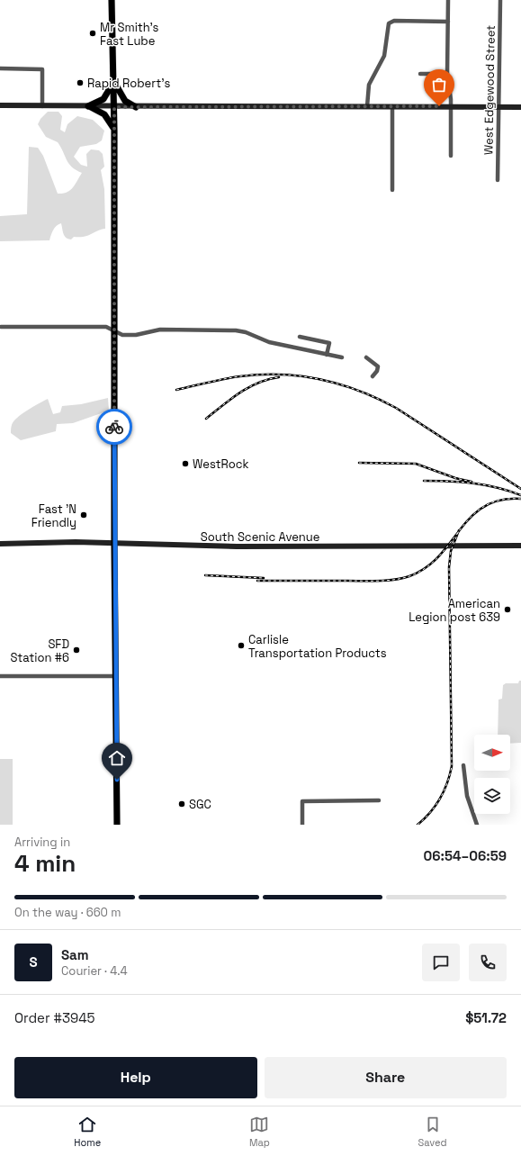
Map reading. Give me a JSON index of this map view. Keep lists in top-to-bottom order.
{
  "streets": {
    "street": ["West Edgewood Street", "South Scenic Avenue"]
  },
  "places": [
    "Mr Smith's Fast Lube",
    "Rapid Robert's",
    "WestRock",
    "Fast 'N Friendly",
    "American Legion post 639",
    "Carlisle Transportation Products",
    "SFD Station #6",
    "SGC"
  ],
  "north": "right",
  "page": {
    "heading": ["4 min", "Arriving in", "06:54–06:59"],
    "panel": [
      "Sam",
      "Courier · 4.4",
      "Order #3945",
      "$51.72"
    ],
    "bar": "On the way · 660 m",
    "round": "S",
    "buttons": ["Help", "Share"],
    "tabs": ["Home", "Map", "Saved"]
  }
}
